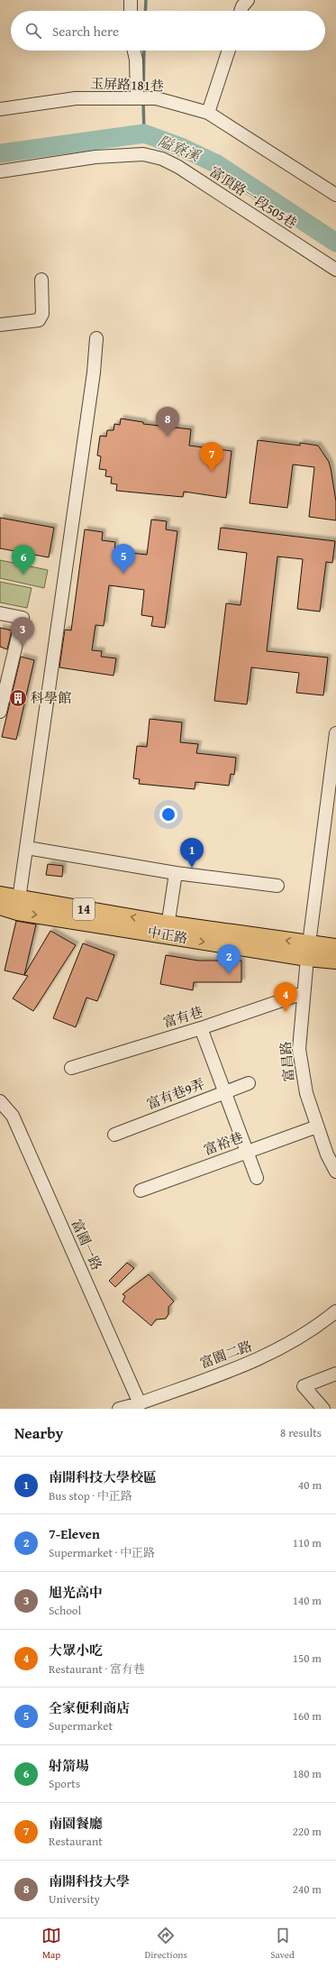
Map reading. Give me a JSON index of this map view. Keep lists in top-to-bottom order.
{
  "streets": {
    "main road": ["14", "中正路"],
    "street": [
      "玉屏路181巷",
      "富頂路一段505巷",
      "富有巷",
      "富昌路",
      "富有巷9弄",
      "富裕巷",
      "富園一路",
      "富園二路"
    ]
  },
  "crossings": [
    ["中正路", "富昌路"],
    ["富有巷", "富昌路"],
    ["富昌路", "富裕巷"],
    ["富園一路", "富園二路"]
  ],
  "water": ["隘寮溪"],
  "places": {
    "building": ["科學館"]
  },
  "page": {
    "search": "Search here",
    "pins": [
      "8",
      "7",
      "5",
      "6",
      "3",
      "1",
      "2",
      "4"
    ],
    "heading": ["Nearby", "8 results"],
    "list": [
      {
        "mark": "1",
        "name": "南開科技大學校區",
        "note": "Bus stop · 中正路",
        "value": "40 m"
      },
      {
        "mark": "2",
        "name": "7-Eleven",
        "note": "Supermarket · 中正路",
        "value": "110 m"
      },
      {
        "mark": "3",
        "name": "旭光高中",
        "note": "School",
        "value": "140 m"
      },
      {
        "mark": "4",
        "name": "大眾小吃",
        "note": "Restaurant · 富有巷",
        "value": "150 m"
      },
      {
        "mark": "5",
        "name": "全家便利商店",
        "note": "Supermarket",
        "value": "160 m"
      },
      {
        "mark": "6",
        "name": "射箭場",
        "note": "Sports",
        "value": "180 m"
      },
      {
        "mark": "7",
        "name": "南園餐廳",
        "note": "Restaurant",
        "value": "220 m"
      },
      {
        "mark": "8",
        "name": "南開科技大學",
        "note": "University",
        "value": "240 m"
      }
    ],
    "nav": ["Map", "Directions", "Saved"]
  }
}
